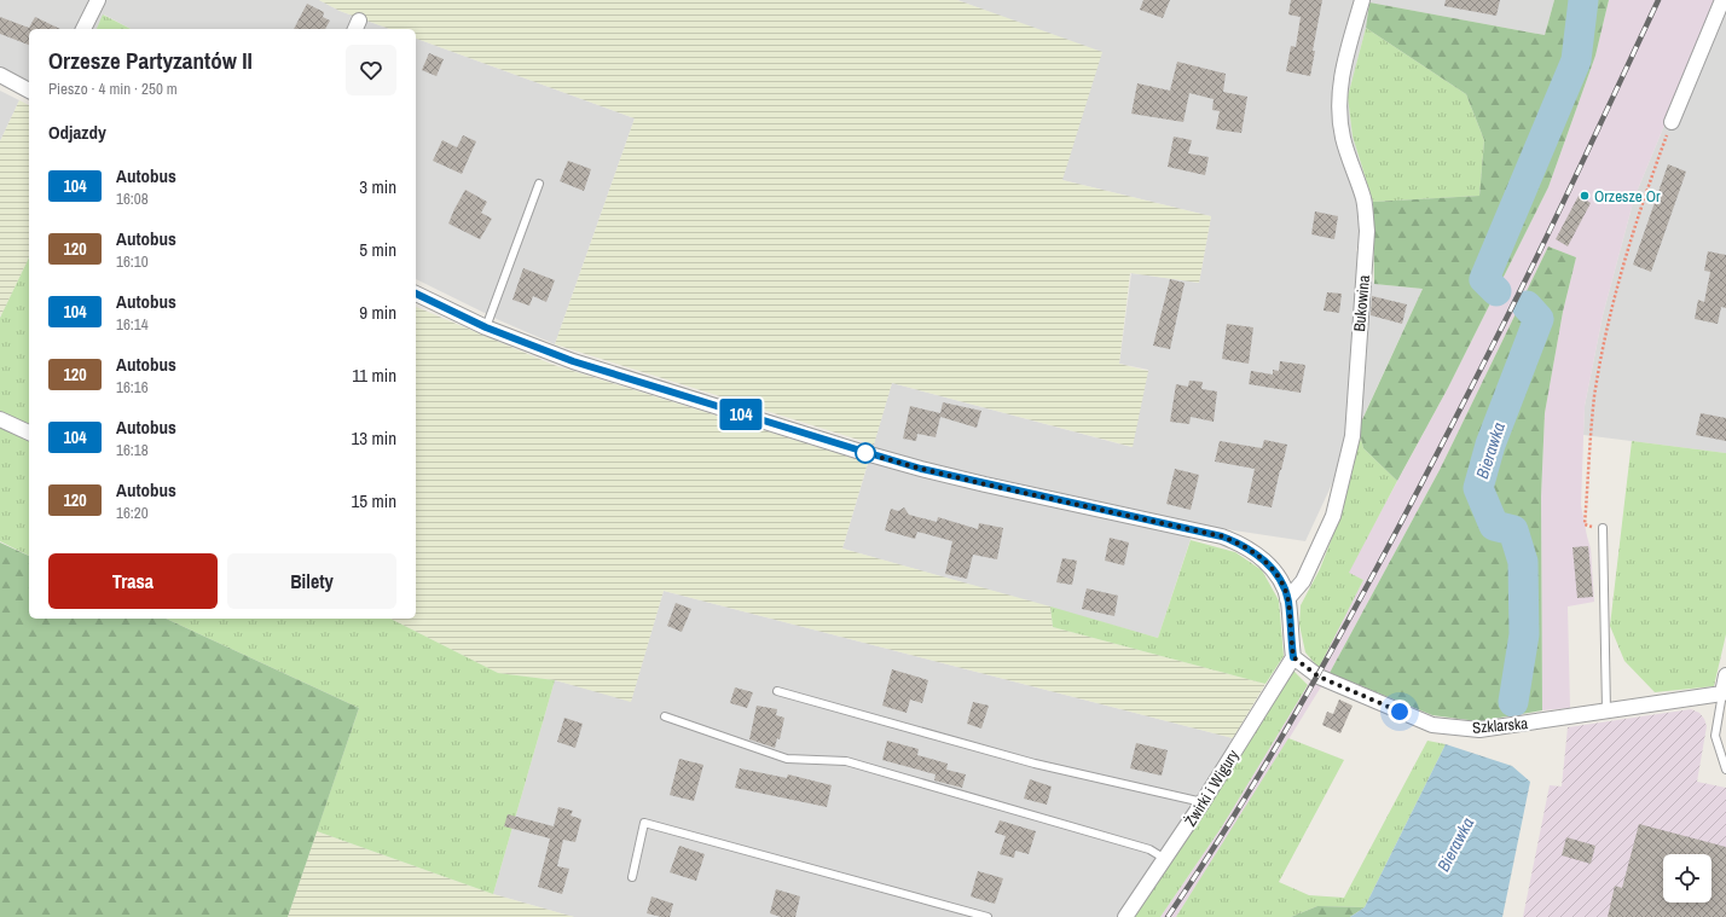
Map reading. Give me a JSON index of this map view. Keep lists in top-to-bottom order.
{
  "streets": {
    "street": ["Bukowina", "Szklarska", "Żwirki i Wigury"]
  },
  "crossings": [
    ["Szklarska", "Żwirki i Wigury"]
  ],
  "water": ["Bierawka"],
  "places": ["Orzesze Or"],
  "lines": ["bus line 104"],
  "page": {
    "on_map": "104",
    "heading": [
      ["Orzesze Partyzantów II", "Pieszo · 4 min · 250 m"],
      "Odjazdy"
    ],
    "list": [
      {
        "mark": "104",
        "name": "Autobus",
        "note": "16:08",
        "value": "3 min"
      },
      {
        "mark": "120",
        "name": "Autobus",
        "note": "16:10",
        "value": "5 min"
      },
      {
        "mark": "104",
        "name": "Autobus",
        "note": "16:14",
        "value": "9 min"
      },
      {
        "mark": "120",
        "name": "Autobus",
        "note": "16:16",
        "value": "11 min"
      },
      {
        "mark": "104",
        "name": "Autobus",
        "note": "16:18",
        "value": "13 min"
      },
      {
        "mark": "120",
        "name": "Autobus",
        "note": "16:20",
        "value": "15 min"
      }
    ],
    "buttons": ["Trasa", "Bilety"]
  }
}
